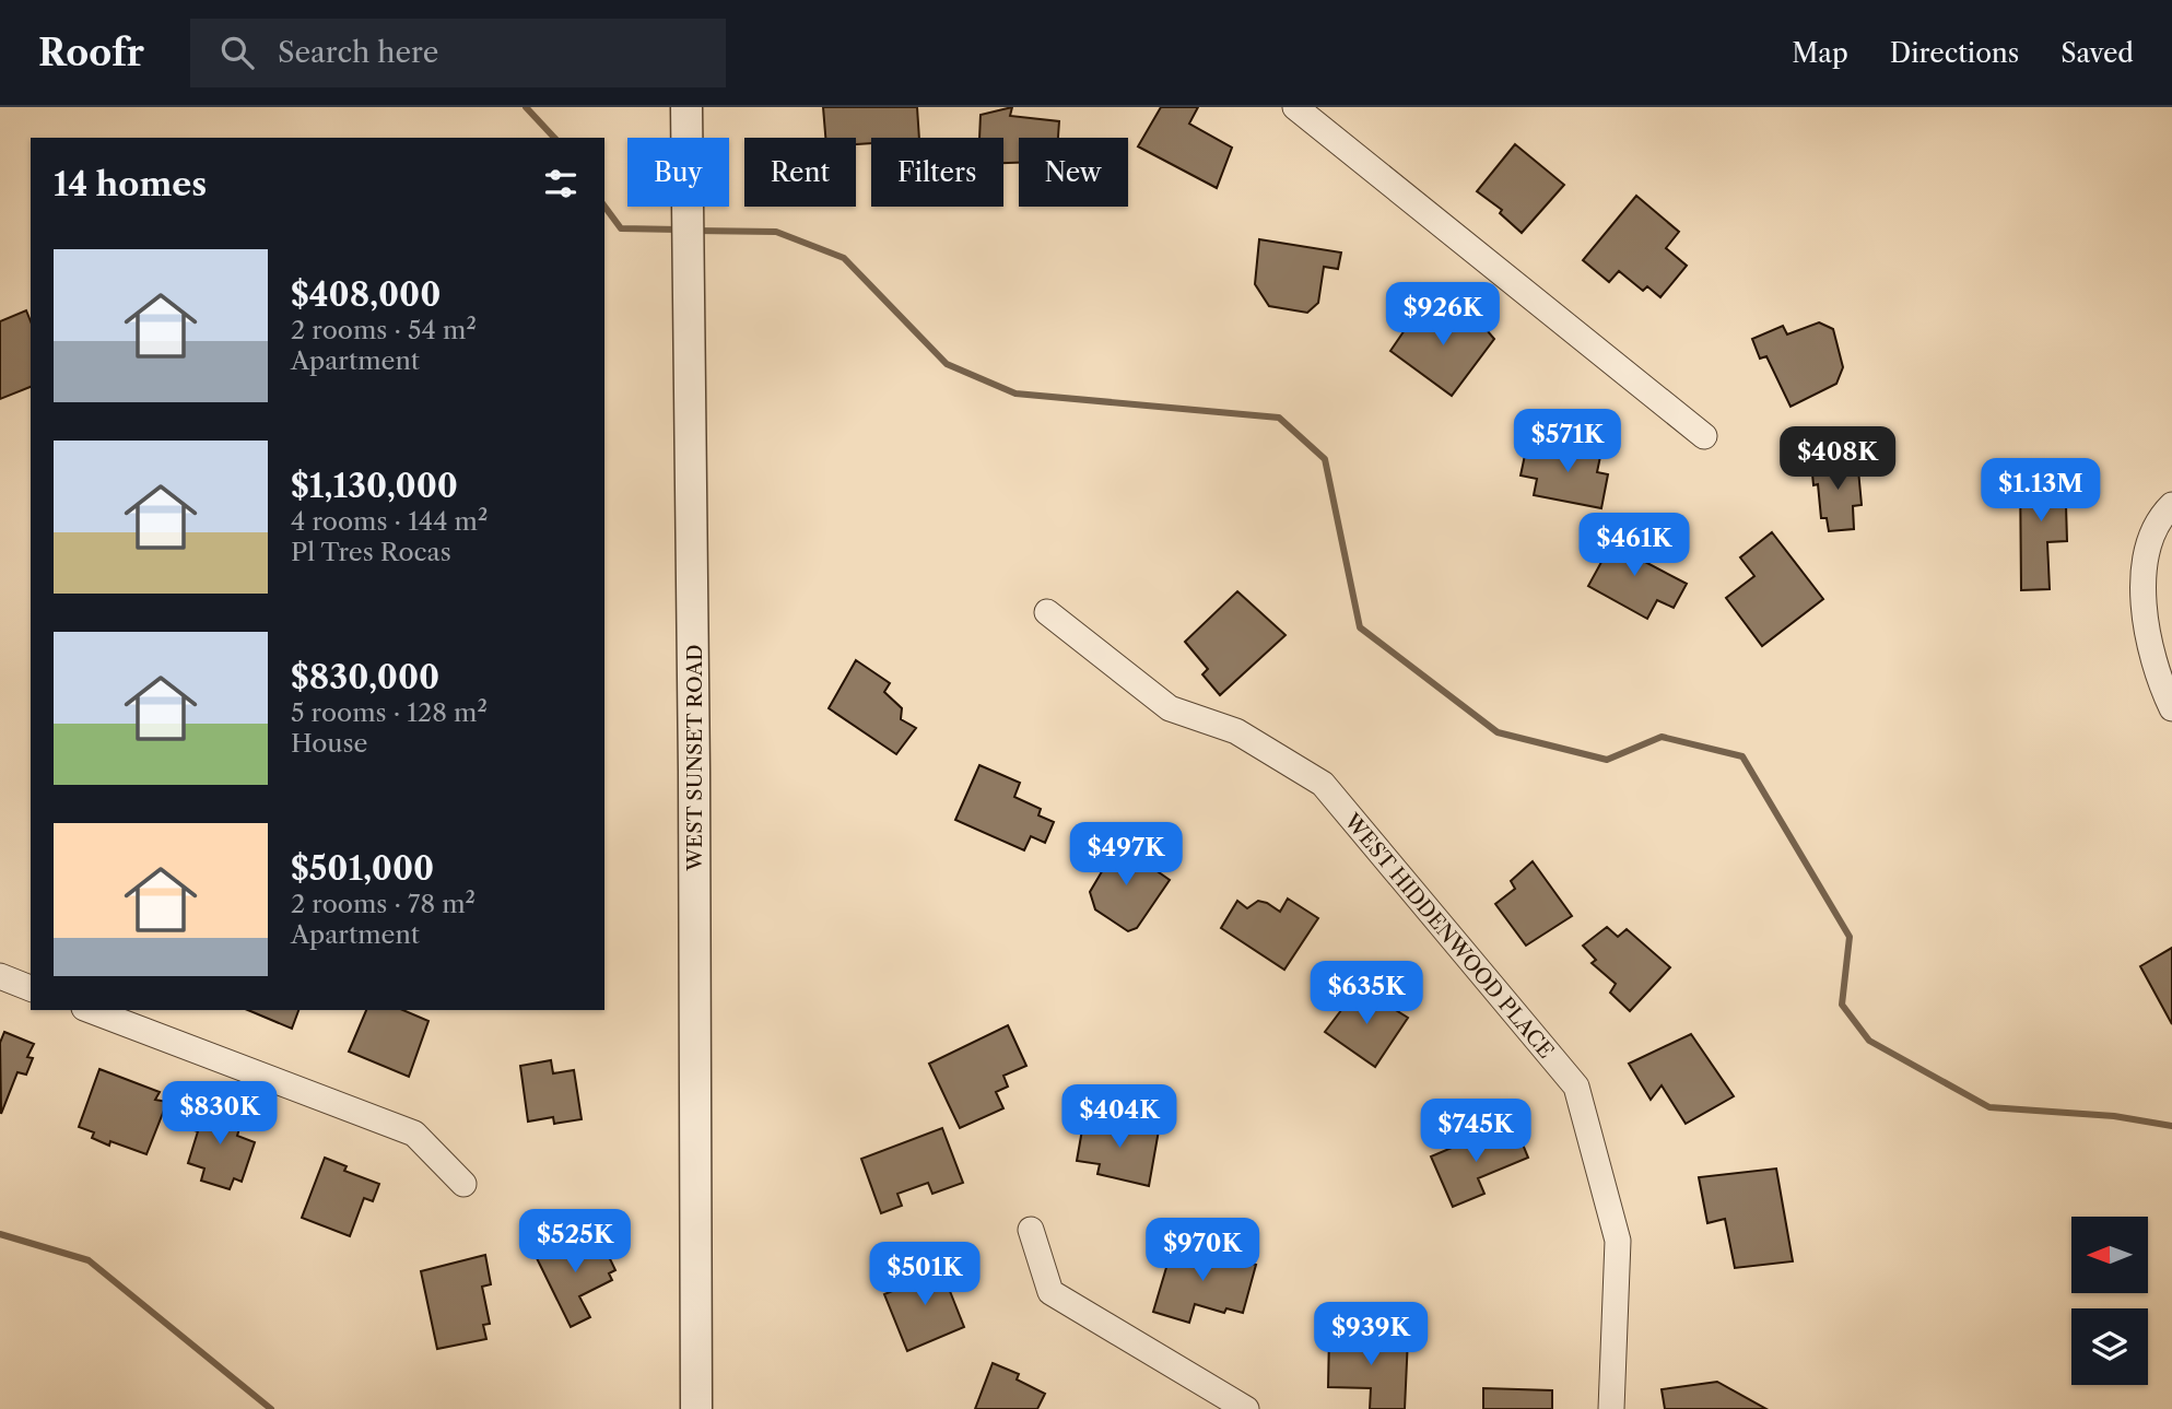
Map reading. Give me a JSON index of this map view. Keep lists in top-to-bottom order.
{
  "streets": {
    "street": ["WEST SUNSET ROAD", "WEST HIDDENWOOD PLACE"]
  },
  "north": "left",
  "page": {
    "header": "Roofr",
    "search": "Search here",
    "nav": ["Map", "Directions", "Saved"],
    "chip": [
      "Buy",
      "Rent",
      "Filters",
      "New"
    ],
    "heading": "14 homes",
    "list": [
      {
        "name": "$408,000",
        "note": "2 rooms · 54 m² · Apartment"
      },
      {
        "name": "$1,130,000",
        "note": "4 rooms · 144 m² · Pl Tres Rocas"
      },
      {
        "name": "$830,000",
        "note": "5 rooms · 128 m² · House"
      },
      {
        "name": "$501,000",
        "note": "2 rooms · 78 m² · Apartment"
      }
    ],
    "price": [
      "$926K",
      "$571K",
      "$408K",
      "$1.13M",
      "$461K",
      "$497K",
      "$635K",
      "$830K",
      "$404K",
      "$745K",
      "$525K",
      "$970K",
      "$501K",
      "$939K"
    ]
  }
}
